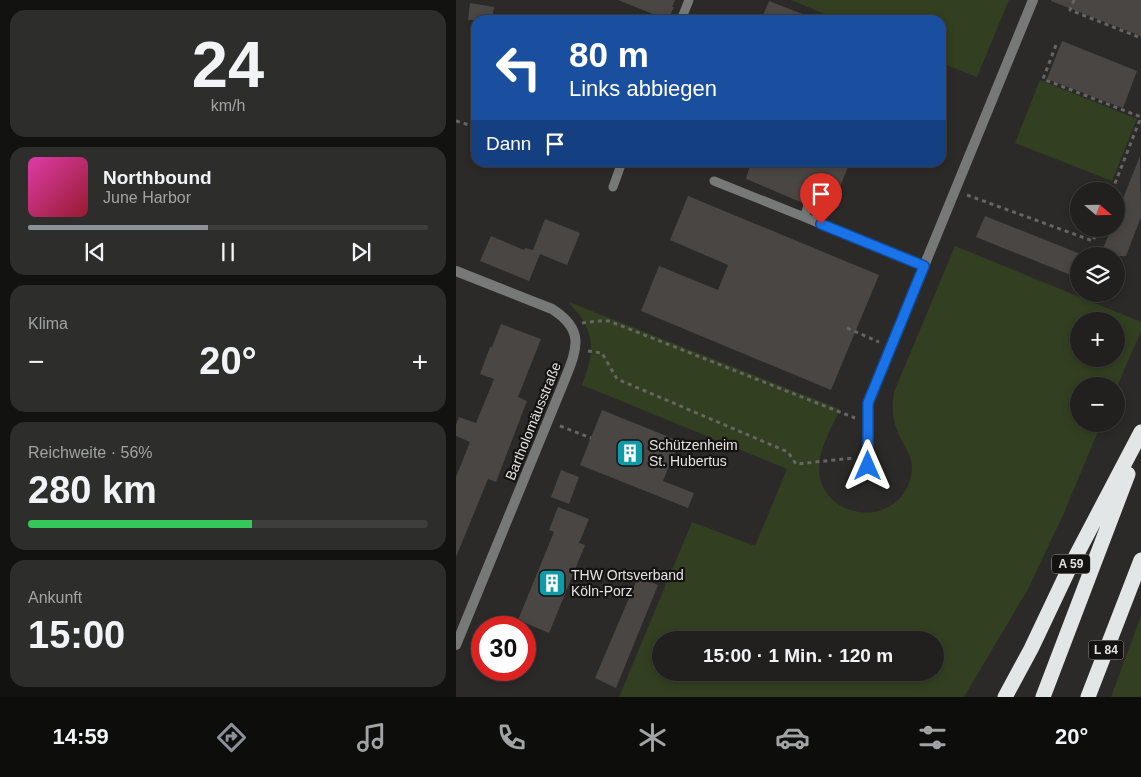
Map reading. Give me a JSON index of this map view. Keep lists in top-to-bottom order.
{
  "streets": {
    "highway": ["A 59", "L 84"],
    "street": ["Bartholomäusstraße"]
  },
  "places": {
    "building": ["Schützenheim St. Hubertus", "THW Ortsverband Köln-Porz"]
  },
  "north": "right",
  "page": {
    "tile": [
      ["24", "km/h"],
      "Klima",
      ["Reichweite · 56%", "280 km"],
      ["Ankunft", "15:00"]
    ],
    "turn": ["80 m", "Links abbiegen"],
    "then": "Dann",
    "song": ["Northbound", "June Harbor"],
    "map_buttons": ["+", "−"],
    "heat": ["−", "20°", "+"],
    "limit": "30",
    "trip": "15:00 · 1 Min. · 120 m",
    "tabs": ["14:59", "20°"]
  }
}
